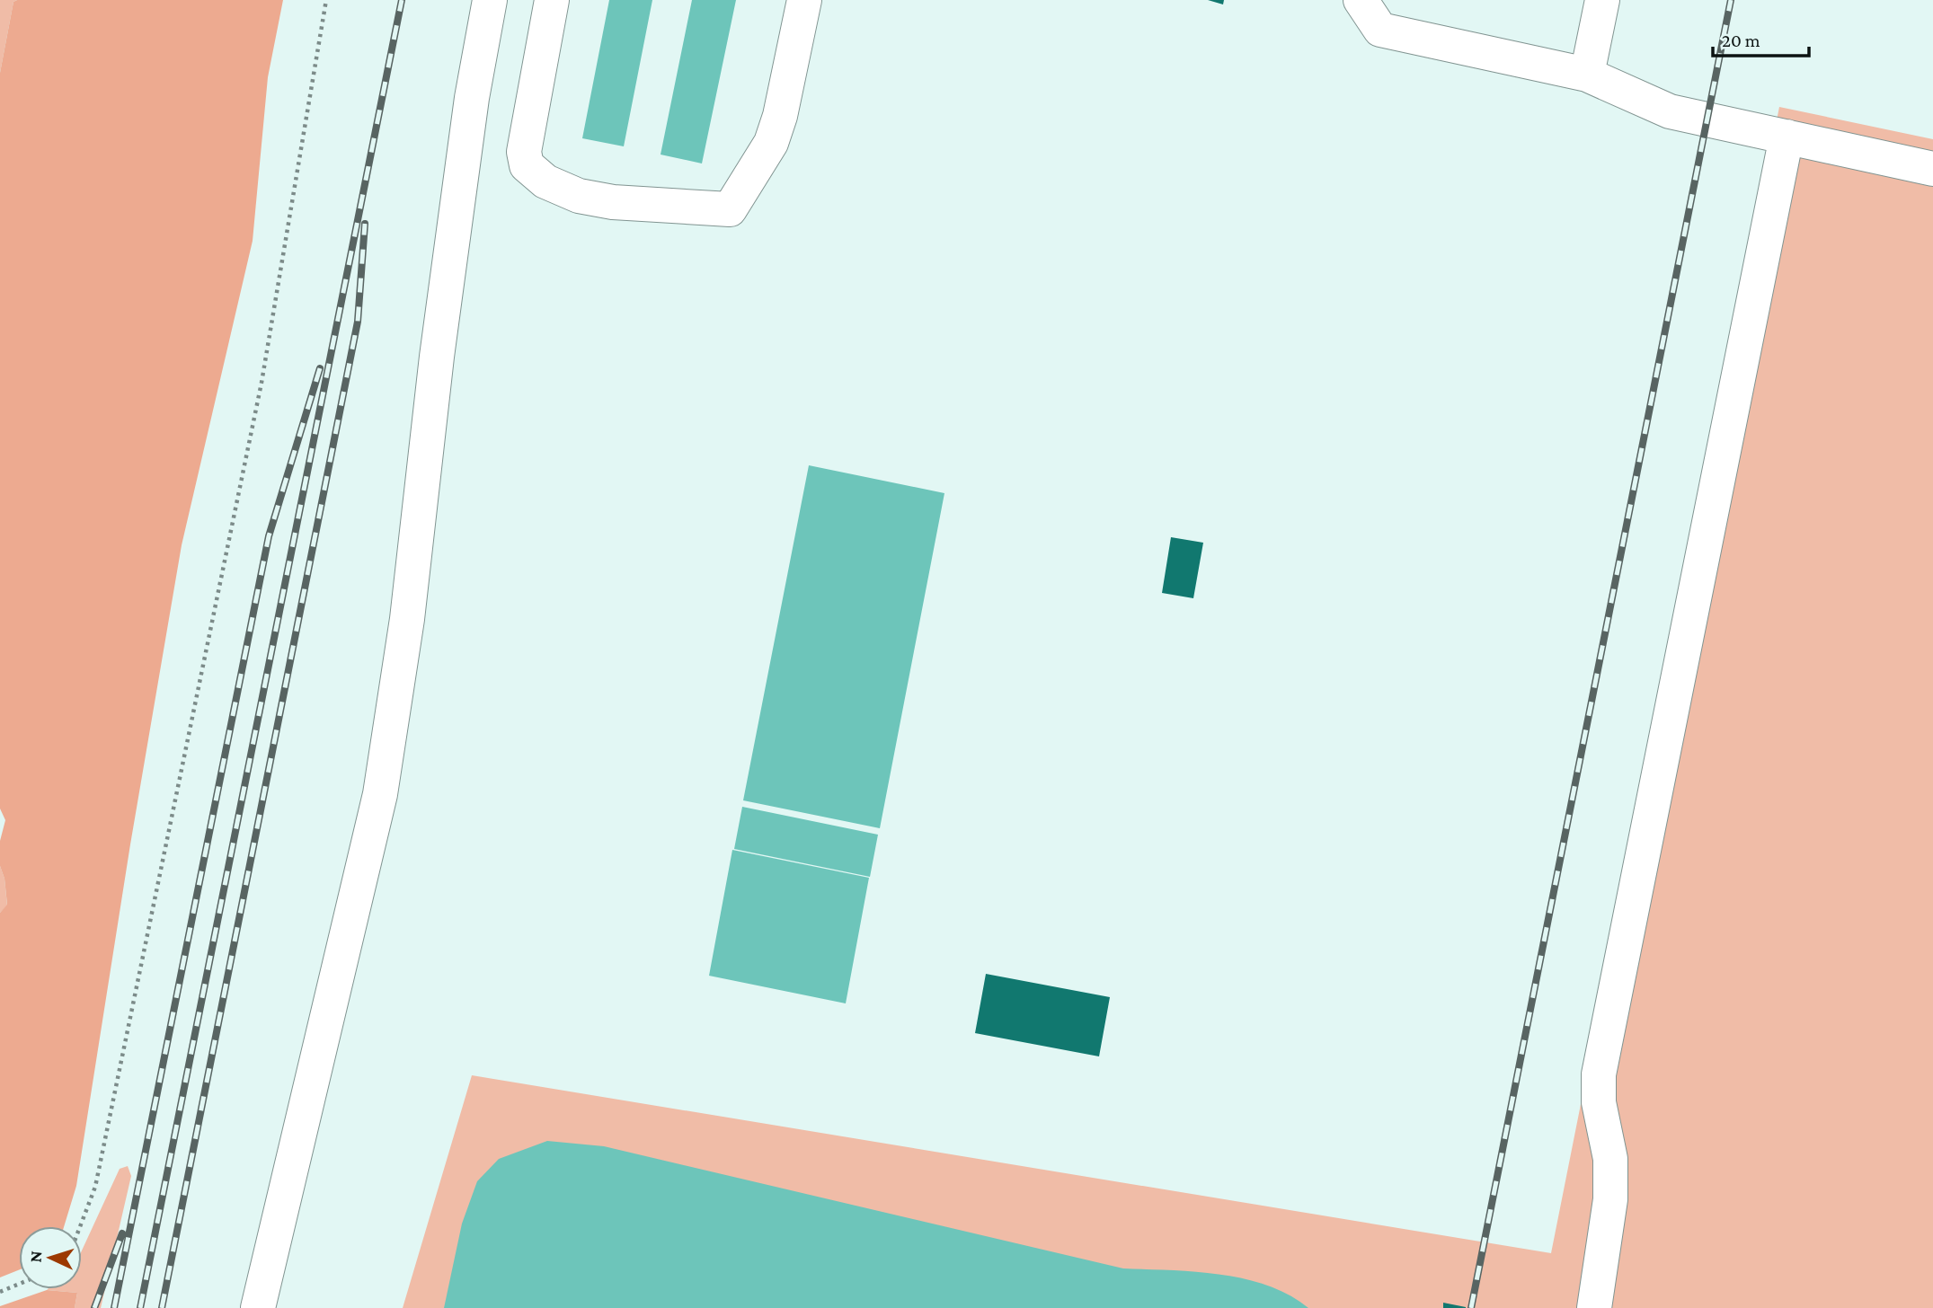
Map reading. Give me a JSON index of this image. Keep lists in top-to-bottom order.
{
  "scale_bar": "20 m",
  "north": "left"
}
